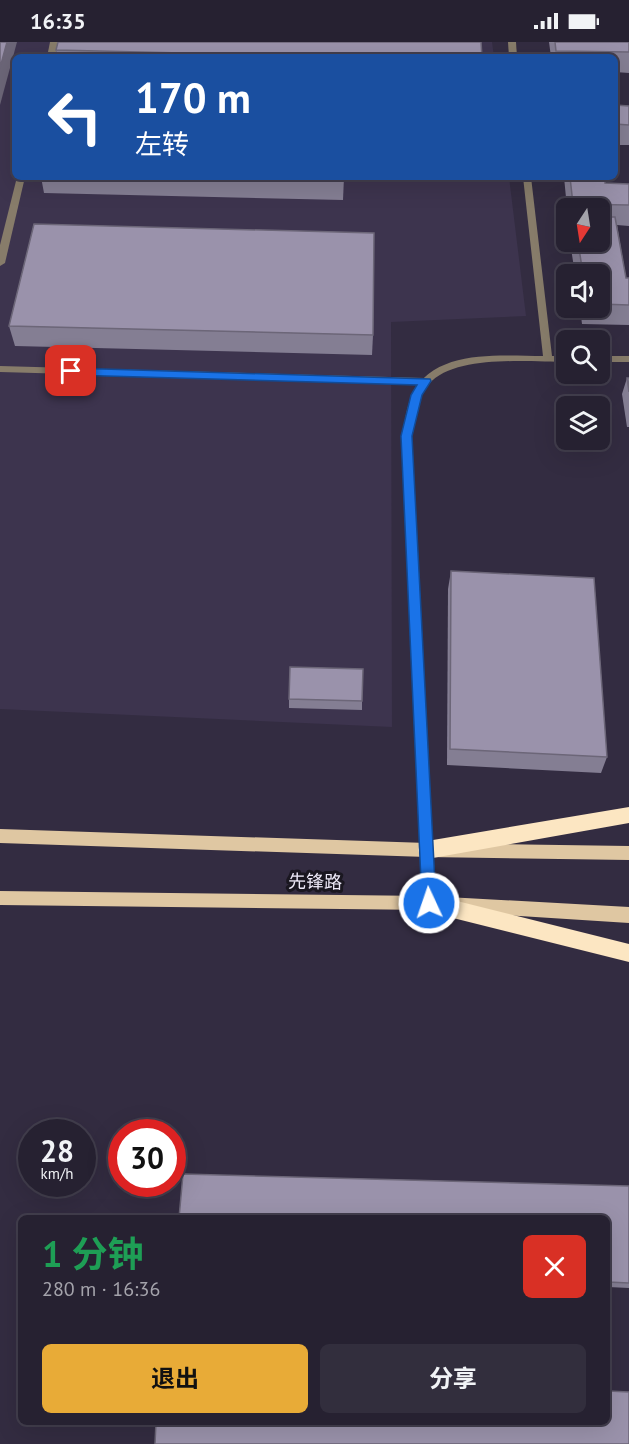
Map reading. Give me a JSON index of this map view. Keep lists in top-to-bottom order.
{
  "streets": {
    "main road": ["先锋路"]
  },
  "north": "bottom",
  "page": {
    "status": "16:35",
    "turn": ["170 m", "左转"],
    "speed": "28 km/h",
    "limit": "30",
    "heading": ["1 分钟", "280 m · 16:36"],
    "buttons": ["退出", "分享"]
  }
}
